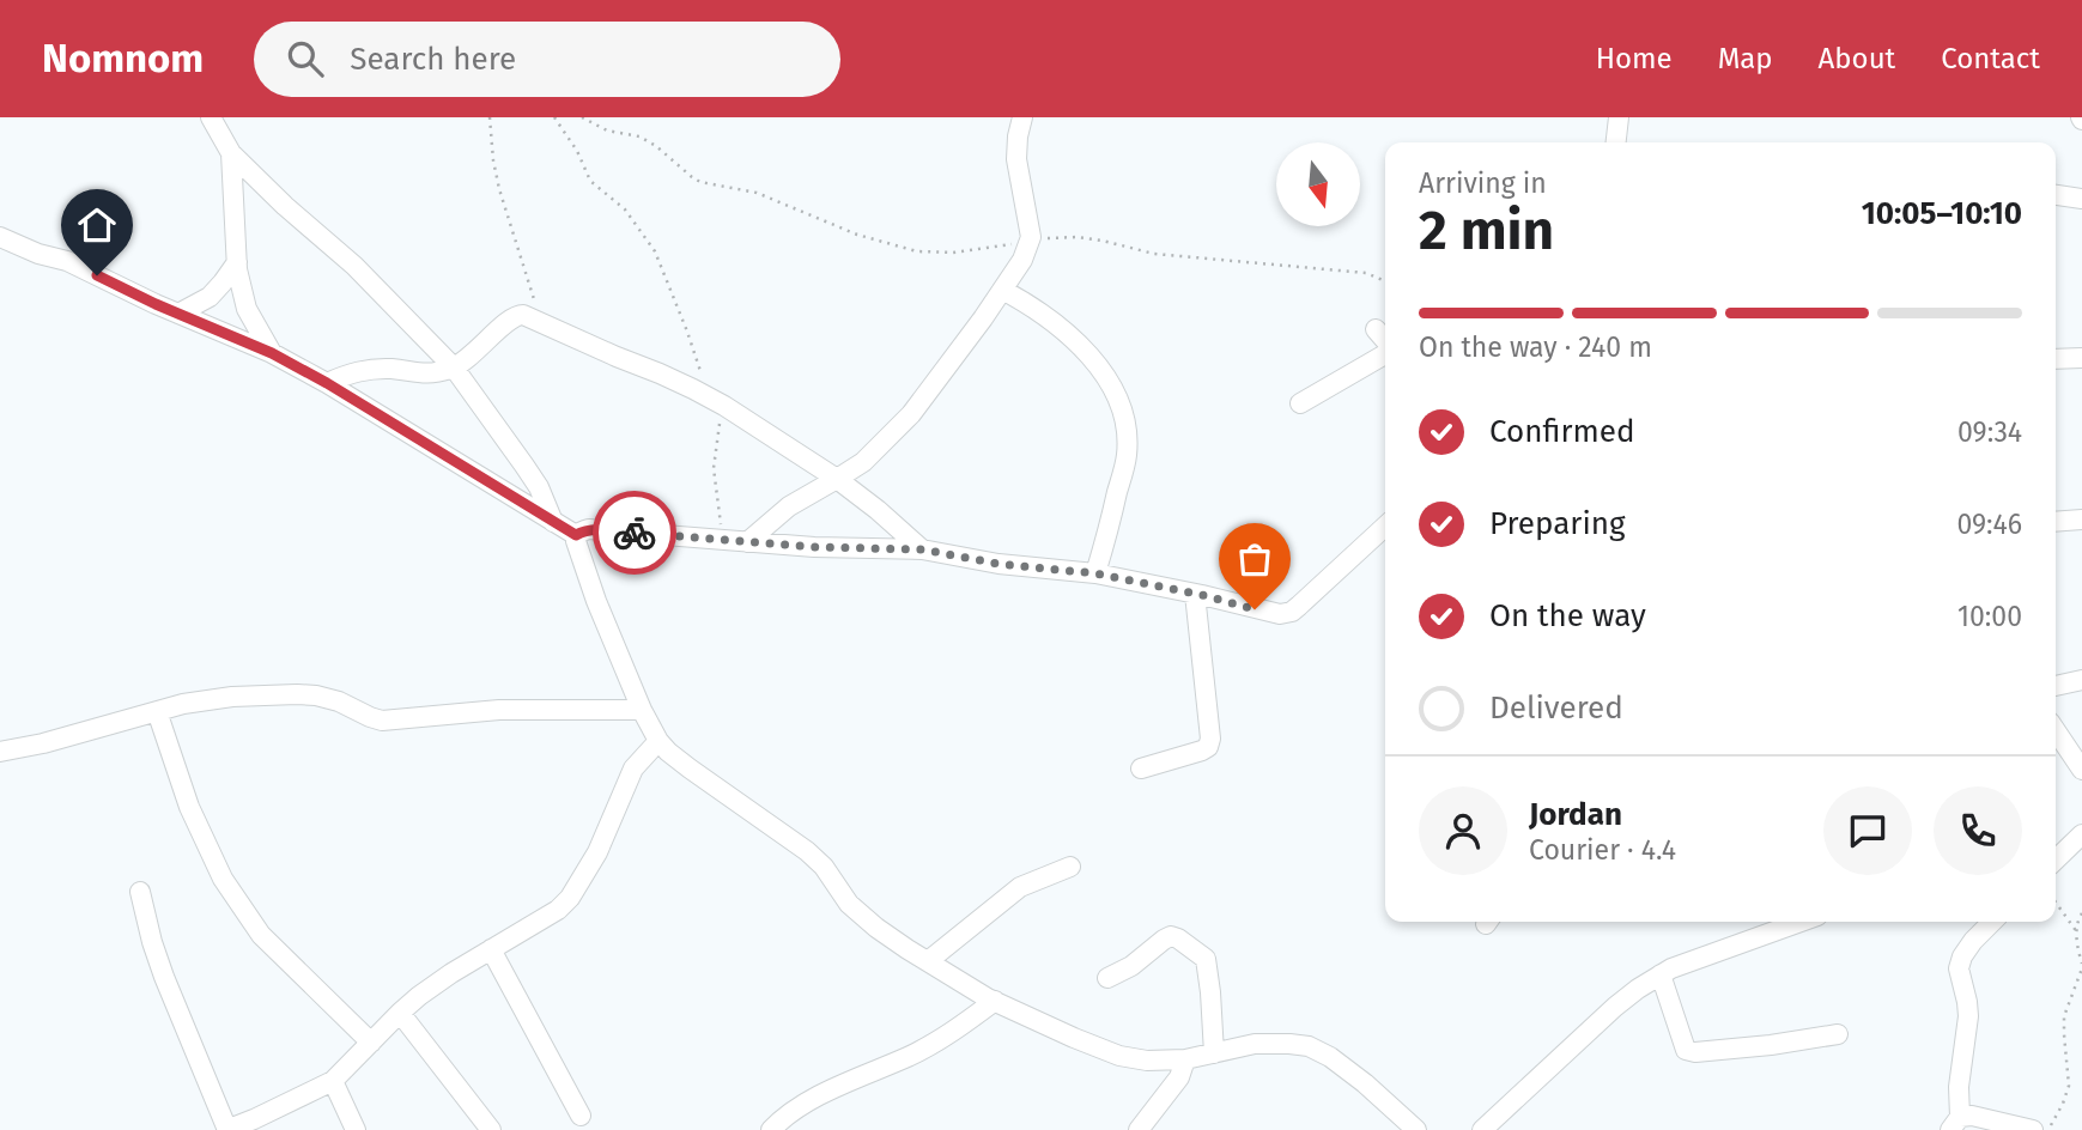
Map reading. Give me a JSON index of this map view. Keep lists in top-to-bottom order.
{
  "north": "bottom",
  "page": {
    "header": "Nomnom",
    "search": "Search here",
    "nav": [
      "Home",
      "Map",
      "About",
      "Contact"
    ],
    "heading": ["2 min", "Arriving in", "10:05–10:10"],
    "panel": ["Jordan", "Courier · 4.4"],
    "bar": "On the way · 240 m",
    "list": [
      ["Confirmed", "09:34"],
      ["Preparing", "09:46"],
      ["On the way", "10:00"],
      "Delivered"
    ]
  }
}
